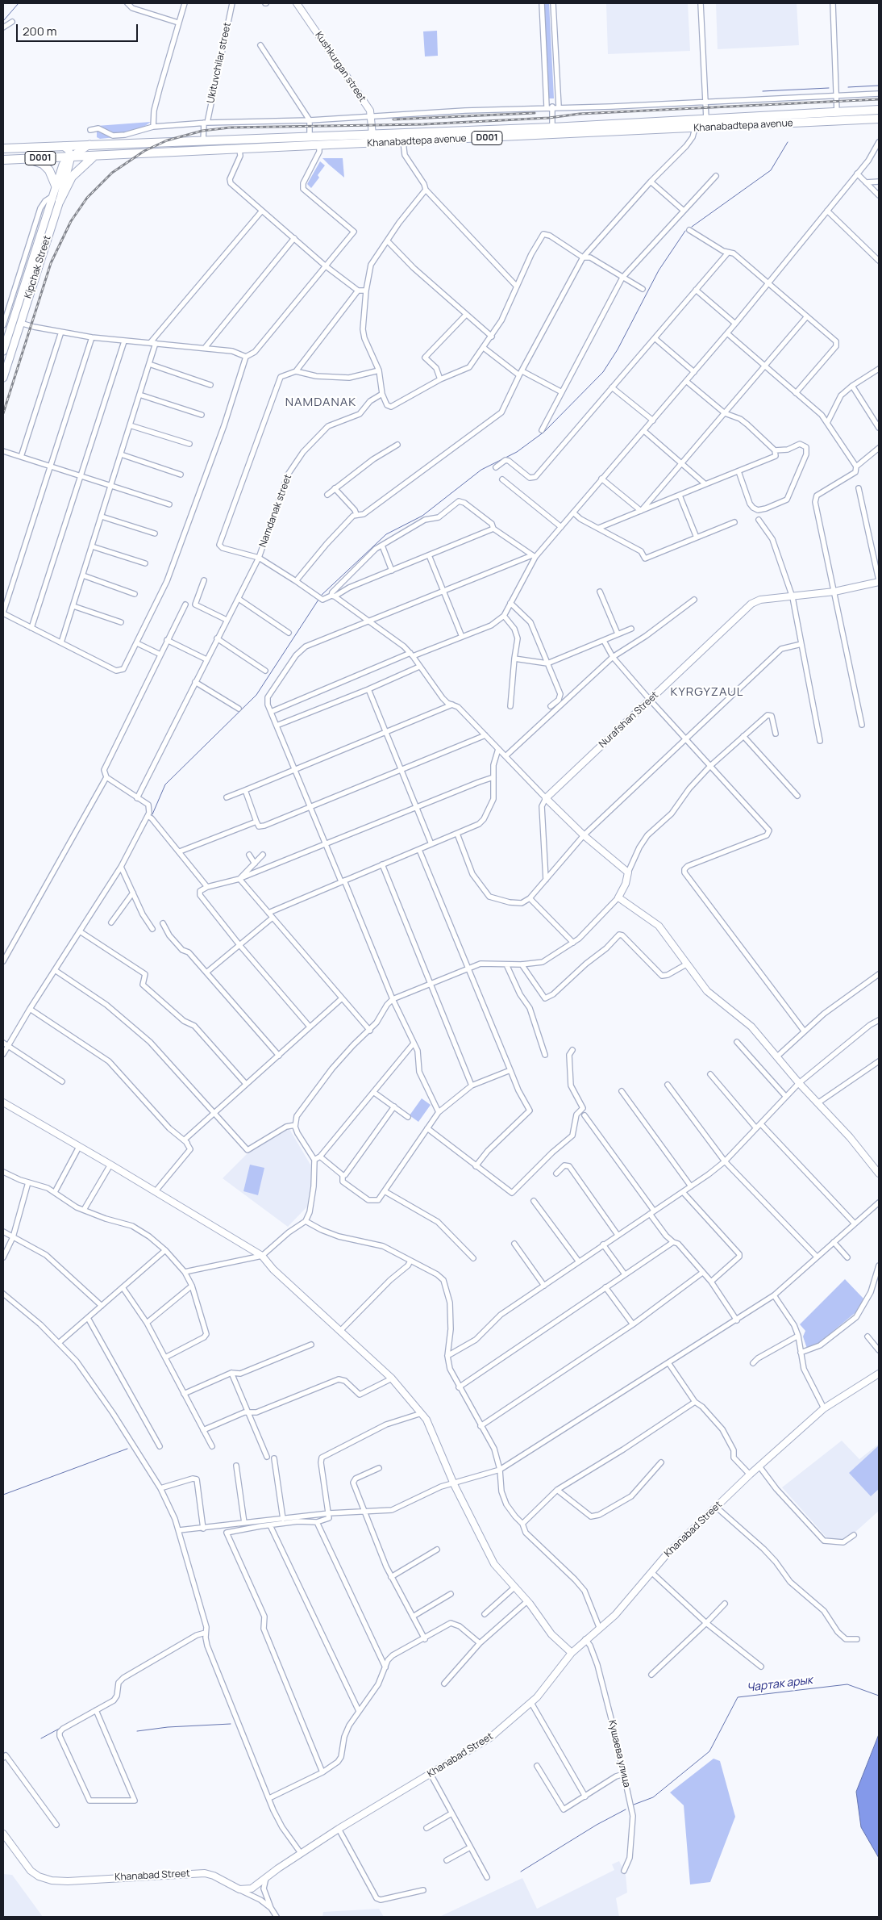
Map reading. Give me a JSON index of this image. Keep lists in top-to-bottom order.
{
  "streets": {
    "highway": ["Khanabadtepa avenue", "D001"],
    "main road": ["Kipchak Street"],
    "street": [
      "Ukituvchilar street",
      "Kushkurgan street",
      "Namdanak street",
      "Nurafshan Street",
      "Khanabad Street",
      "Кушаева улица"
    ]
  },
  "crossings": [
    ["Ukituvchilar street", "Khanabadtepa avenue"],
    ["Kushkurgan street", "Khanabadtepa avenue"],
    ["Kushkurgan street", "D001"],
    ["Khanabadtepa avenue", "D001"],
    ["Khanabadtepa avenue", "Kipchak Street"],
    ["Khanabad Street", "Кушаева улица"]
  ],
  "districts": ["NAMDANAK", "KYRGYZAUL"],
  "water": ["Чартак арык"],
  "scale_bar": "200 m"
}
